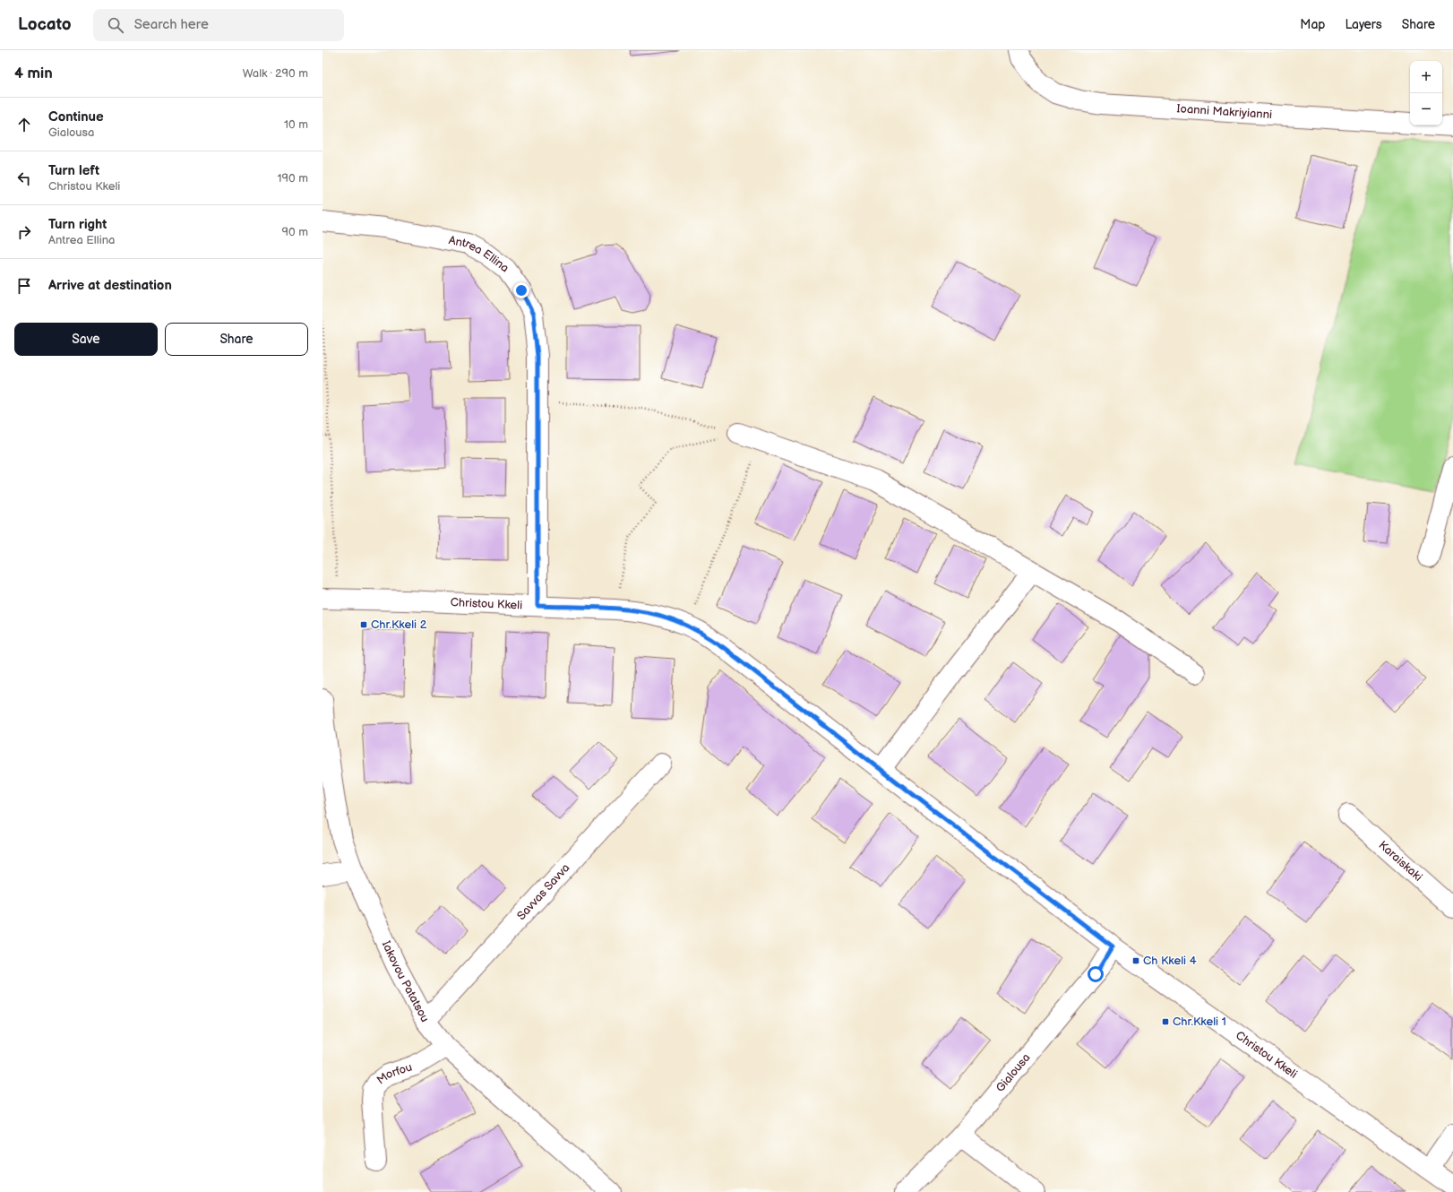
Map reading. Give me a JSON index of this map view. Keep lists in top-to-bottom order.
{
  "streets": {
    "street": [
      "Ioanni Makriyianni",
      "Antrea Ellina",
      "Christou Kkeli",
      "Karaiskaki",
      "Savvas Savva",
      "Iakovou Patatsou",
      "Gialousa",
      "Morfou"
    ]
  },
  "crossings": [
    ["Antrea Ellina", "Christou Kkeli"],
    ["Christou Kkeli", "Gialousa"],
    ["Savvas Savva", "Iakovou Patatsou"],
    ["Iakovou Patatsou", "Morfou"]
  ],
  "places": {
    "transit": ["Chr.Kkeli 2", "Ch Kkeli 4", "Chr.Kkeli 1"]
  },
  "page": {
    "header": "Locato",
    "search": "Search here",
    "nav": ["Map", "Layers", "Share"],
    "heading": ["4 min", "Walk · 290 m"],
    "map_buttons": ["+", "−"],
    "list": [
      ["Continue", "Gialousa", "10 m"],
      ["Turn left", "Christou Kkeli", "190 m"],
      ["Turn right", "Antrea Ellina", "90 m"],
      "Arrive at destination"
    ],
    "buttons": ["Save", "Share"]
  }
}
